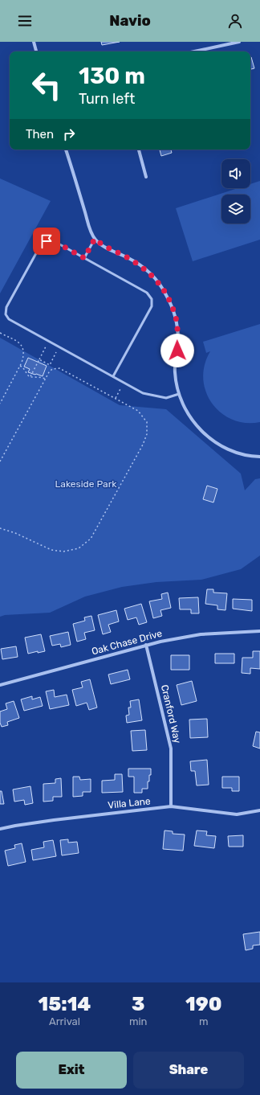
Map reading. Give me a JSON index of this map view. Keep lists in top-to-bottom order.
{
  "streets": {
    "street": ["Oak Chase Drive", "Cranford Way", "Villa Lane"]
  },
  "crossings": [
    ["Oak Chase Drive", "Cranford Way"],
    ["Cranford Way", "Villa Lane"]
  ],
  "parks": ["Lakeside Park"],
  "page": {
    "header": "Navio",
    "turn": ["130 m", "Turn left"],
    "then": "Then",
    "eta": [
      "15:14",
      "Arrival",
      "3",
      "min",
      "190",
      "m"
    ],
    "buttons": ["Exit", "Share"]
  }
}
